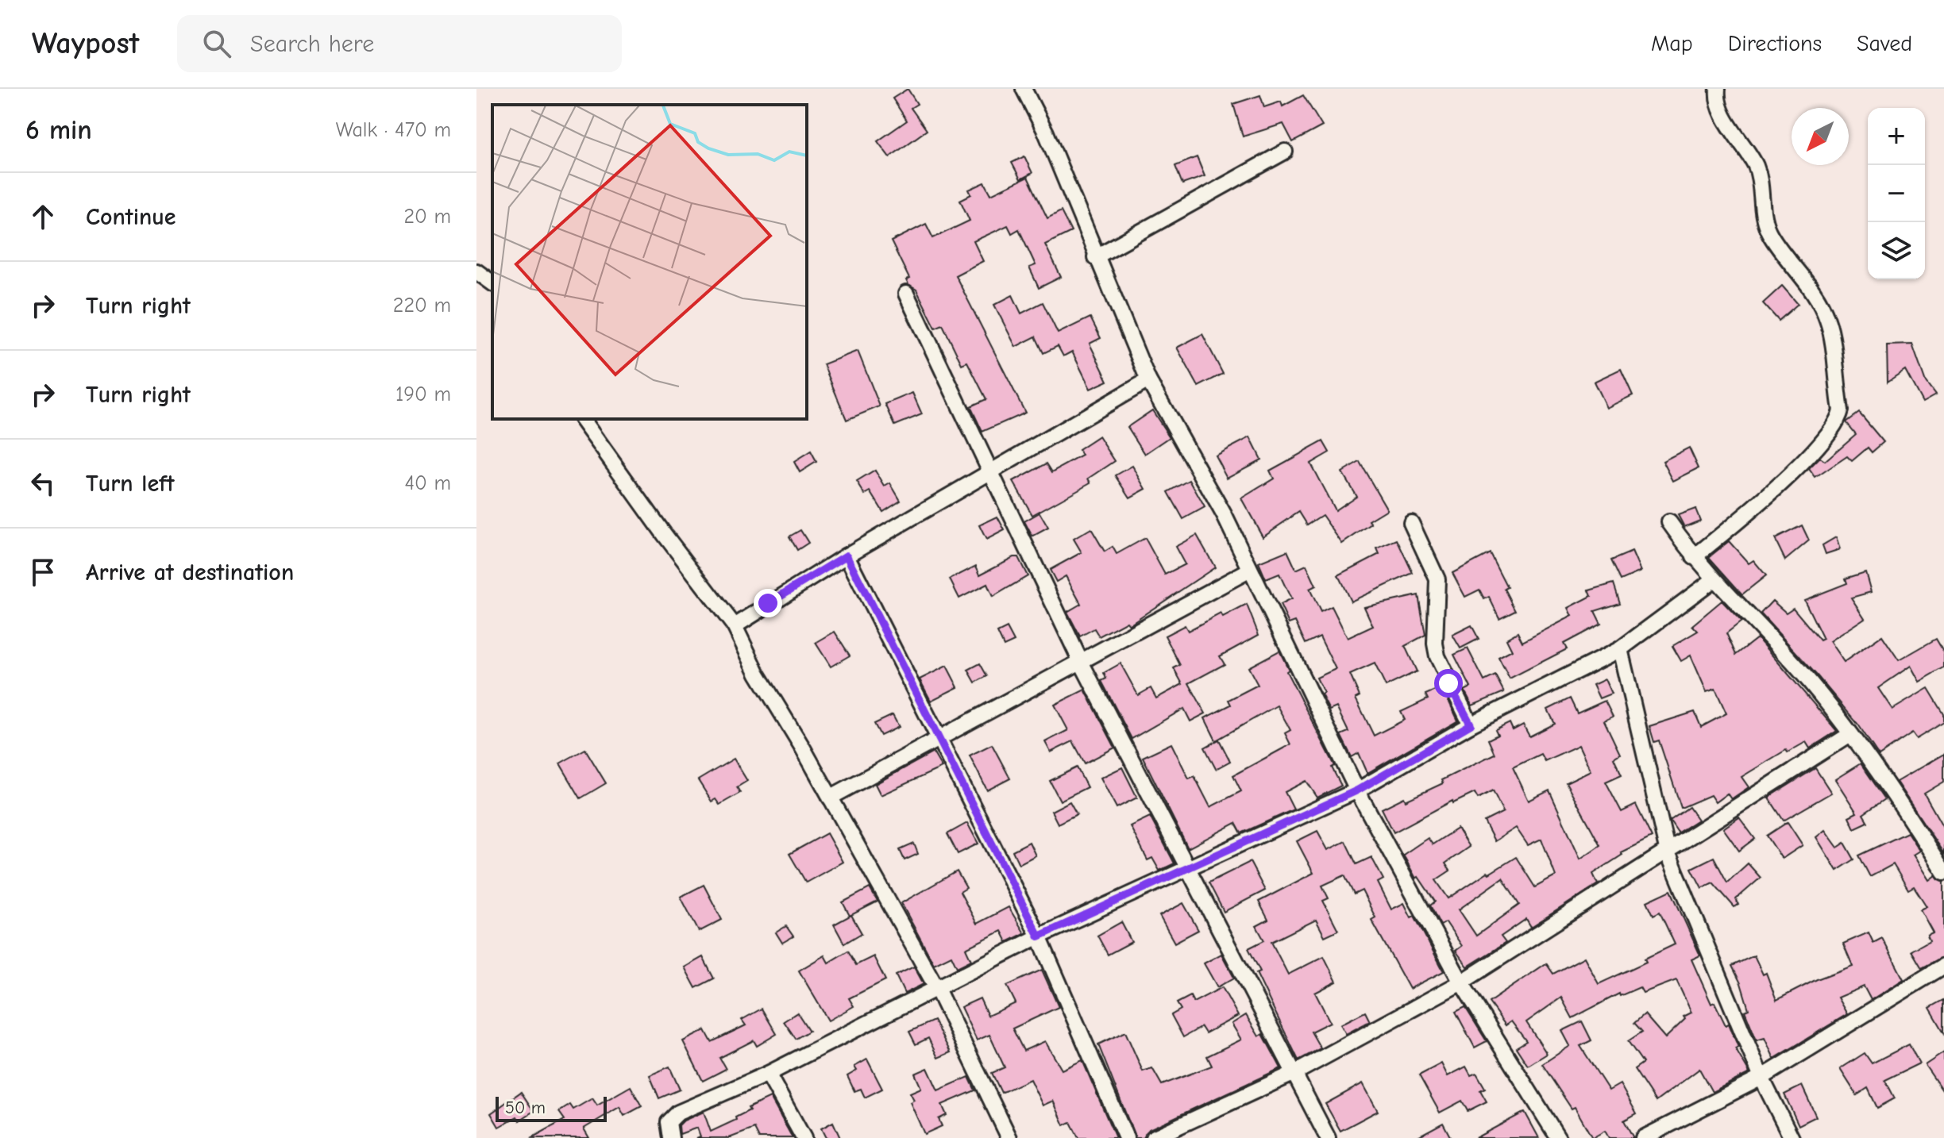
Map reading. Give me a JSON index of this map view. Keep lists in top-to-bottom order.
{
  "scale_bar": "50 m",
  "north": "bottom left",
  "page": {
    "header": "Waypost",
    "search": "Search here",
    "nav": ["Map", "Directions", "Saved"],
    "heading": ["6 min", "Walk · 470 m"],
    "map_buttons": ["+", "−"],
    "list": [
      ["Continue", "20 m"],
      ["Turn right", "220 m"],
      ["Turn right", "190 m"],
      ["Turn left", "40 m"],
      "Arrive at destination"
    ],
    "scale": "50 m"
  }
}
